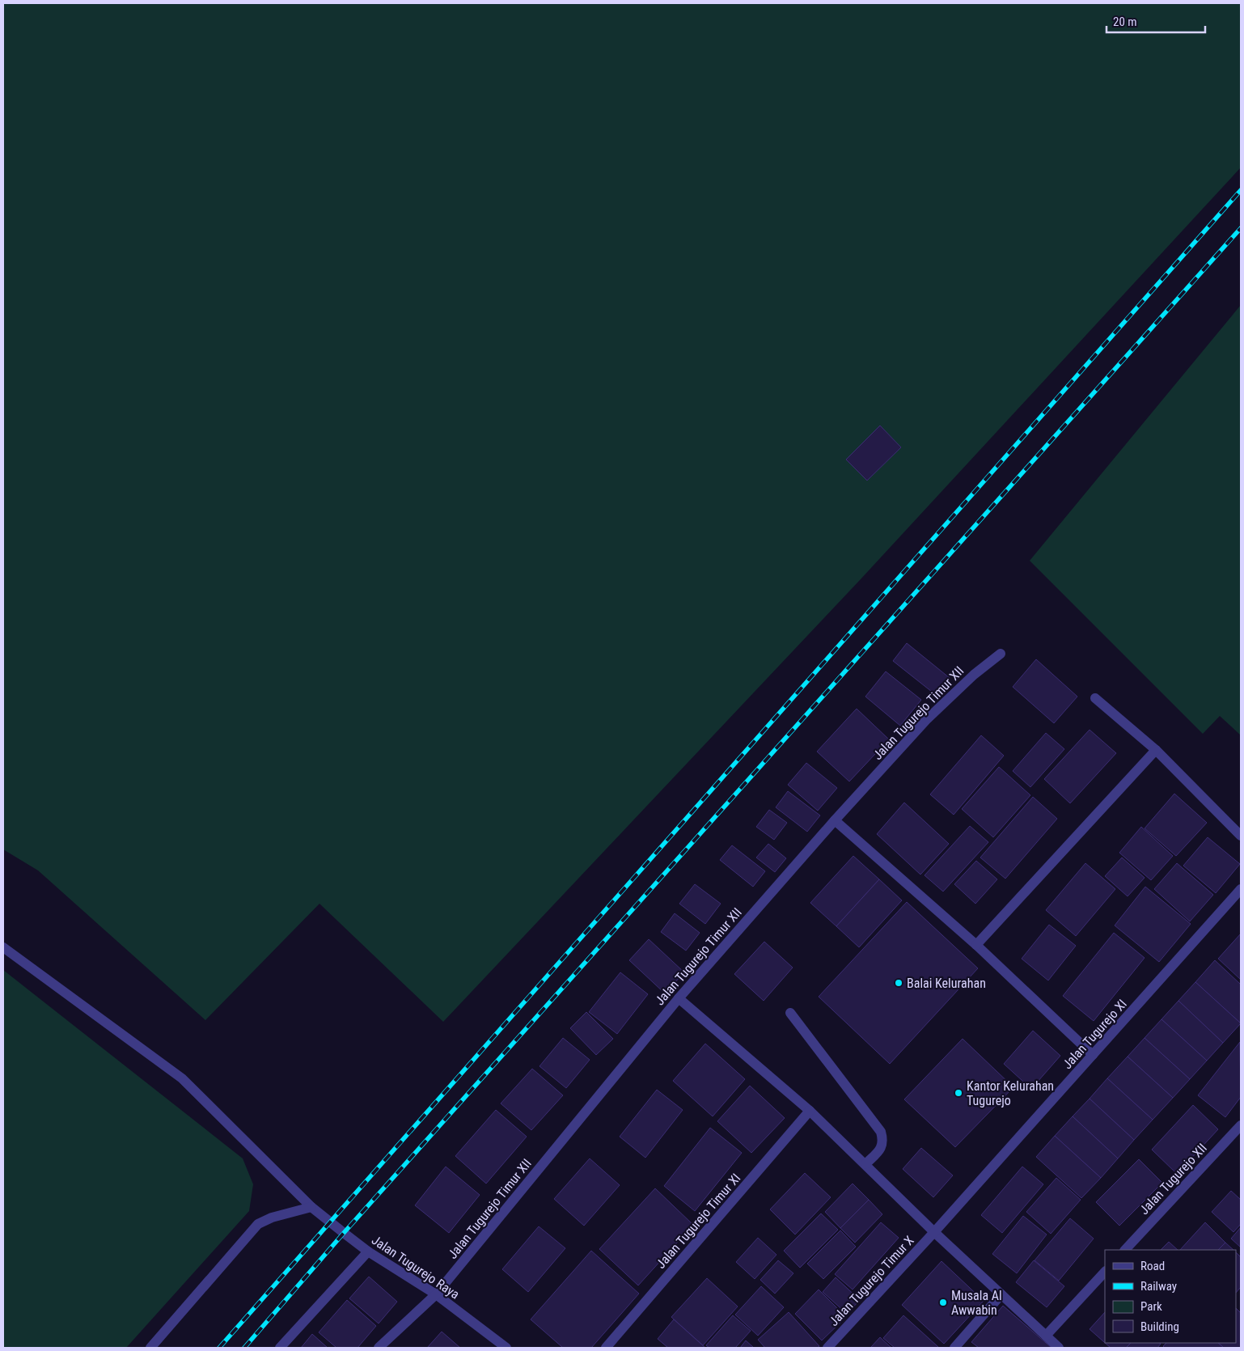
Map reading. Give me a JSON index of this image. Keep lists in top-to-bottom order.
{
  "streets": {
    "street": [
      "Jalan Tugurejo Timur XII",
      "Jalan Tugurejo XI",
      "Jalan Tugurejo XII",
      "Jalan Tugurejo Timur XI",
      "Jalan Tugurejo Raya",
      "Jalan Tugurejo Timur X"
    ]
  },
  "crossings": [
    ["Jalan Tugurejo Timur XII", "Jalan Tugurejo Raya"],
    ["Jalan Tugurejo XI", "Jalan Tugurejo Timur X"]
  ],
  "places": ["Balai Kelurahan", "Kantor Kelurahan Tugurejo", "Musala Al Awwabin"],
  "legend": [
    "Road",
    "Railway",
    "Park",
    "Building"
  ],
  "scale_bar": "20 m"
}
